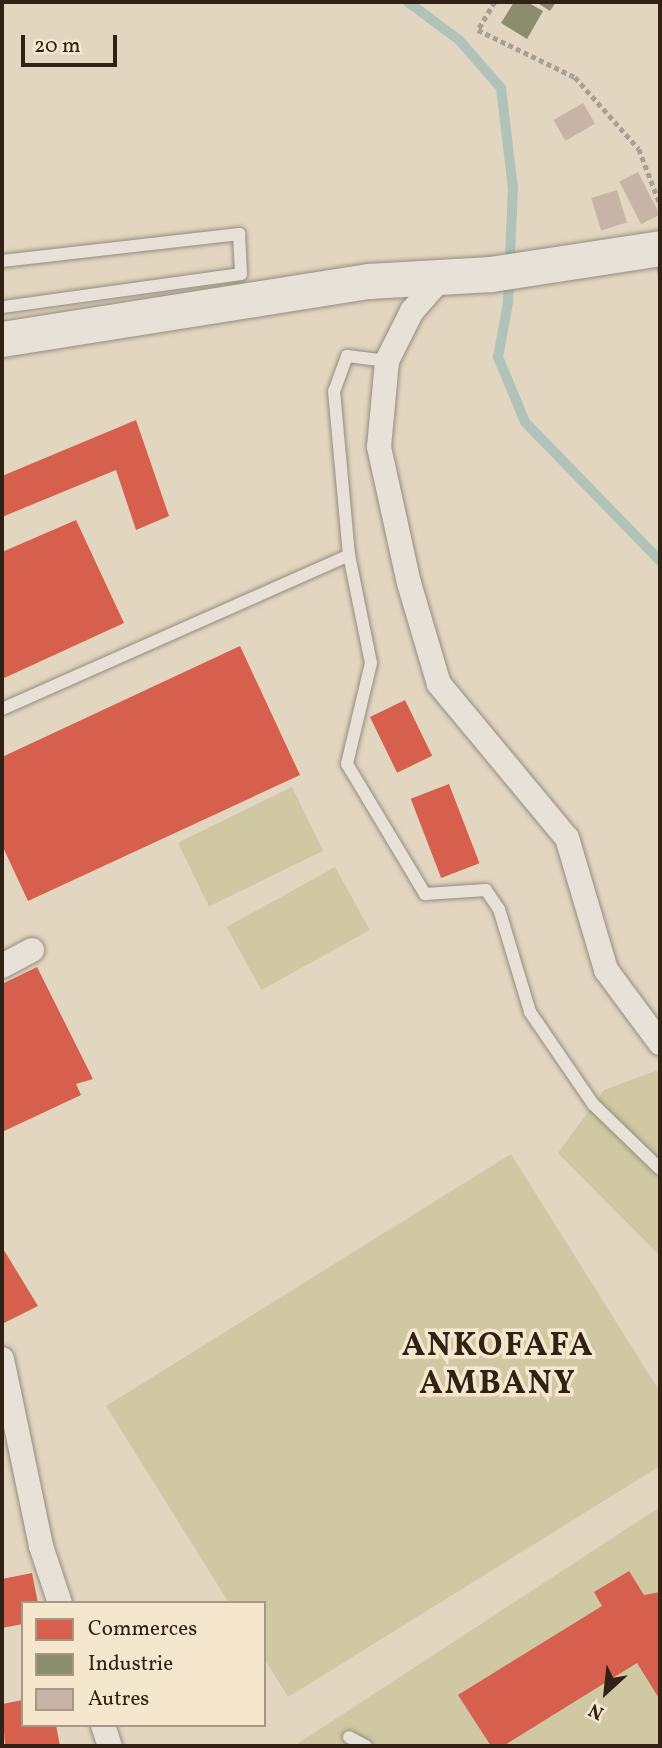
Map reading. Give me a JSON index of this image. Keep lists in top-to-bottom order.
{
  "districts": ["ANKOFAFA AMBANY"],
  "legend": ["Commerces", "Industrie", "Autres"],
  "scale_bar": "20 m",
  "north": "bottom left"
}
